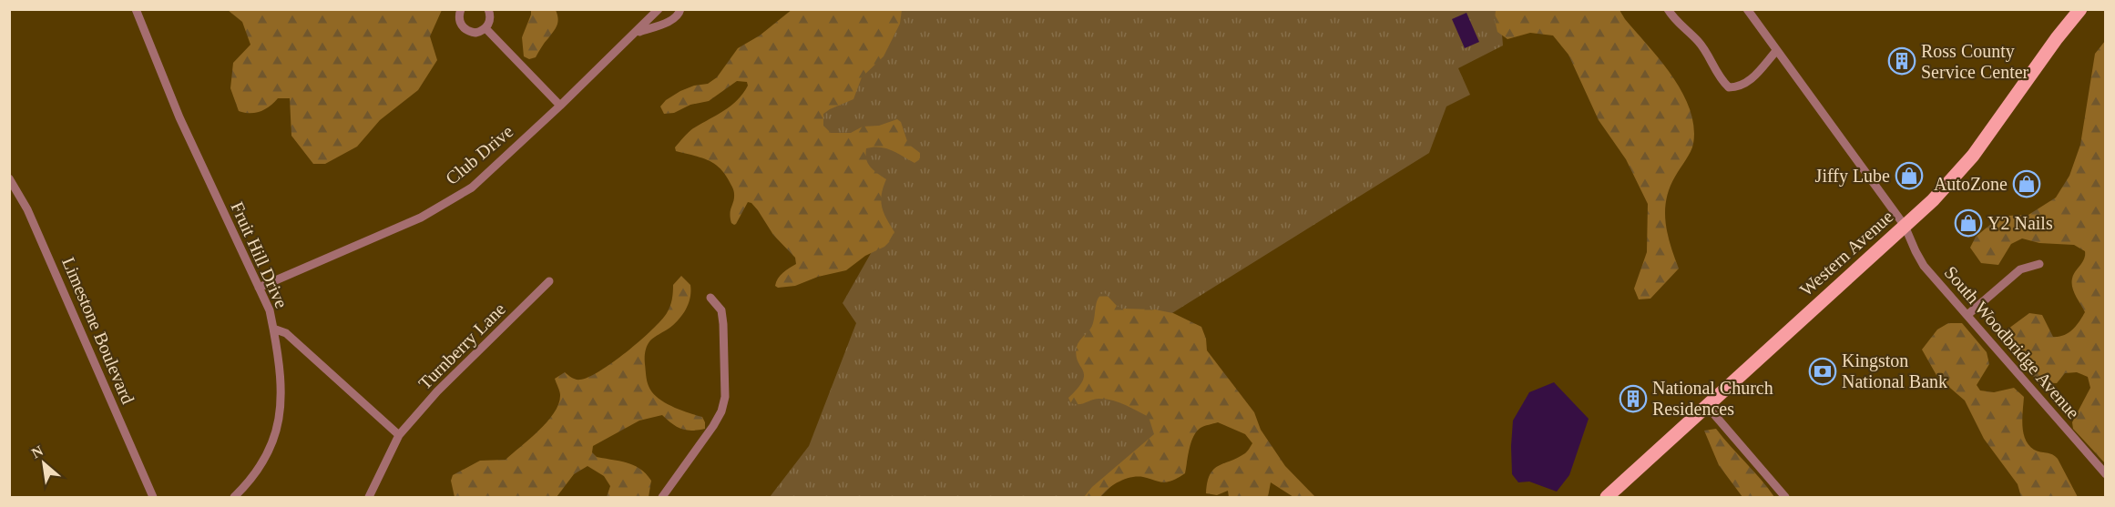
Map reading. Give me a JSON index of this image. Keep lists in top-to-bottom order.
{
  "streets": {
    "main road": ["Western Avenue"],
    "street": [
      "Club Drive",
      "Fruit Hill Drive",
      "Limestone Boulevard",
      "South Woodbridge Avenue",
      "Turnberry Lane"
    ]
  },
  "crossings": [
    ["Club Drive", "Fruit Hill Drive"],
    ["Western Avenue", "South Woodbridge Avenue"],
    ["Fruit Hill Drive", "Turnberry Lane"]
  ],
  "places": {
    "building": ["Ross County Service Center", "National Church Residences"],
    "shop": ["Jiffy Lube", "AutoZone", "Y2 Nails"],
    "bank": ["Kingston National Bank"]
  },
  "north": "top left"
}
